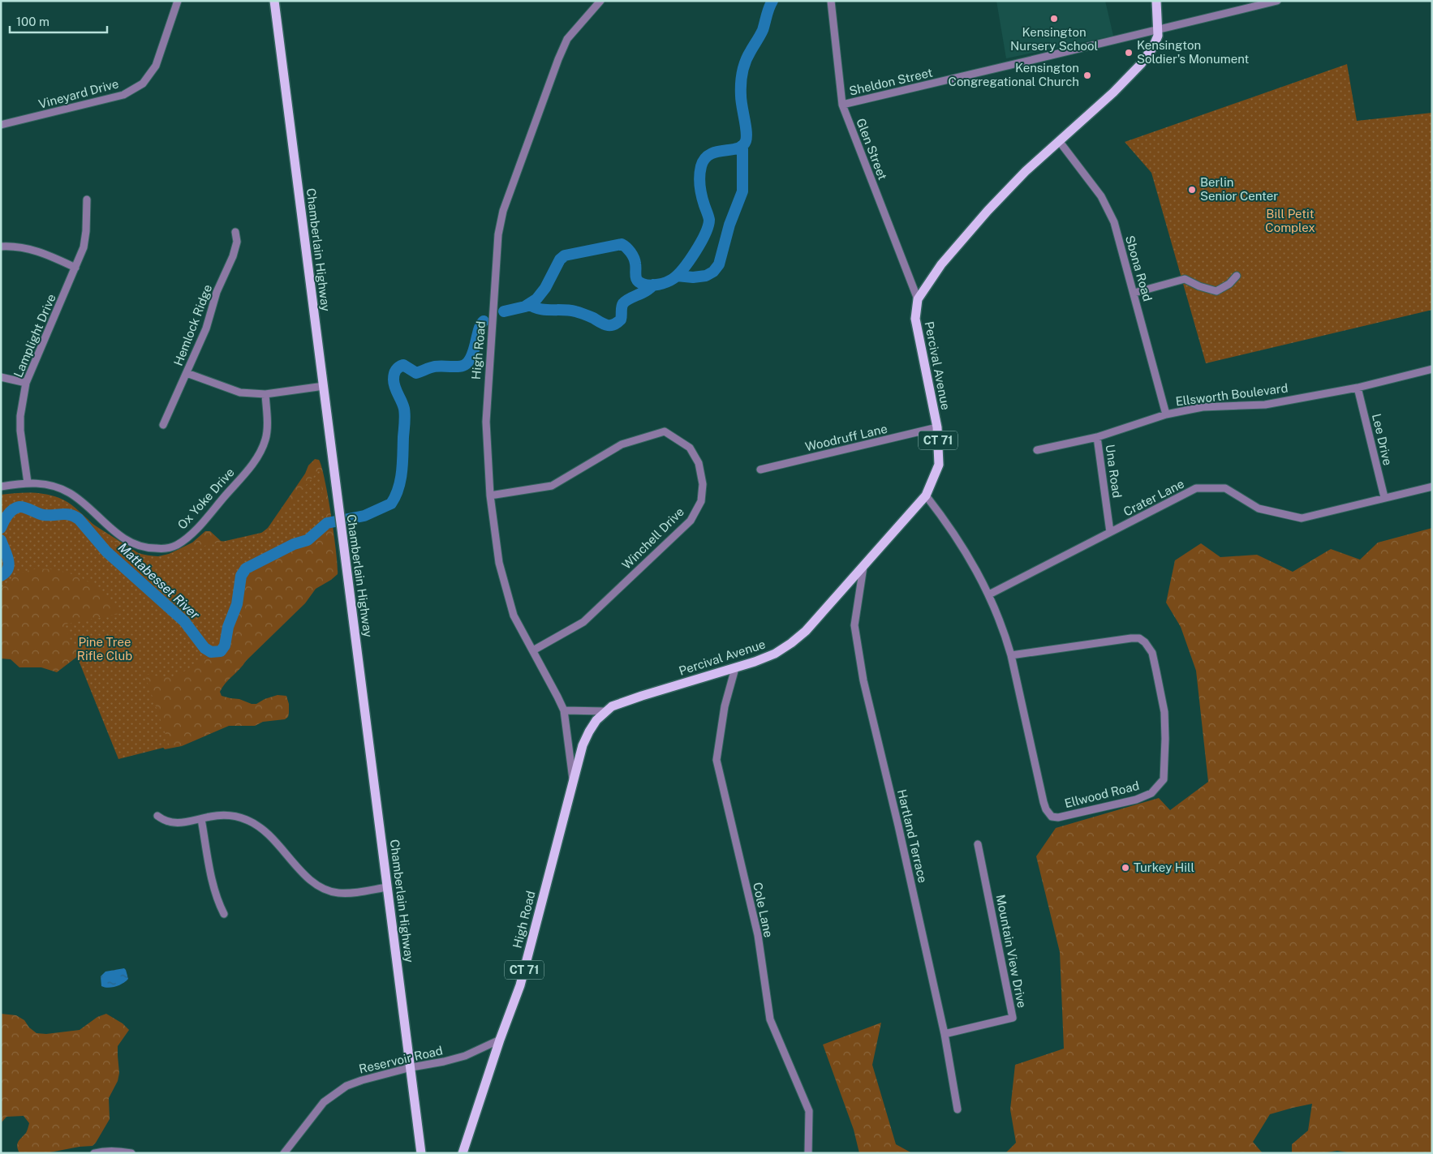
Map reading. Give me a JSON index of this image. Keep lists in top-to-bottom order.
{
  "streets": {
    "main road": [
      "Chamberlain Highway",
      "High Road",
      "Percival Avenue",
      "CT 71"
    ],
    "street": [
      "Sheldon Street",
      "Vineyard Drive",
      "Glen Street",
      "Sbona Road",
      "Hemlock Ridge",
      "Lamplight Drive",
      "Ellsworth Boulevard",
      "Woodruff Lane",
      "Lee Drive",
      "Una Road",
      "Crater Lane",
      "Ox Yoke Drive",
      "Winchell Drive",
      "Ellwood Road",
      "Hartland Terrace",
      "Cole Lane",
      "Mountain View Drive",
      "Reservoir Road"
    ]
  },
  "crossings": [
    ["Sheldon Street", "Glen Street"],
    ["Sheldon Street", "Percival Avenue"],
    ["Glen Street", "Percival Avenue"],
    ["Chamberlain Highway", "Reservoir Road"],
    ["Sbona Road", "Percival Avenue"],
    ["Sbona Road", "Ellsworth Boulevard"],
    ["Lamplight Drive", "Ox Yoke Drive"],
    ["High Road", "Percival Avenue"],
    ["High Road", "Winchell Drive"],
    ["High Road", "Reservoir Road"],
    ["Percival Avenue", "Woodruff Lane"],
    ["Percival Avenue", "Ellwood Road"],
    ["Percival Avenue", "Hartland Terrace"],
    ["Percival Avenue", "Cole Lane"],
    ["Ellsworth Boulevard", "Lee Drive"],
    ["Ellsworth Boulevard", "Una Road"],
    ["Lee Drive", "Crater Lane"],
    ["Una Road", "Crater Lane"],
    ["Crater Lane", "Ellwood Road"],
    ["Hartland Terrace", "Mountain View Drive"]
  ],
  "water": ["Mattabesset River"],
  "parks": ["Bill Petit Complex", "Pine Tree Rifle Club"],
  "places": [
    "Kensington Nursery School",
    "Kensington Soldier's Monument",
    "Kensington Congregational Church",
    "Berlin Senior Center",
    "Turkey Hill"
  ],
  "scale_bar": "100 m"
}
